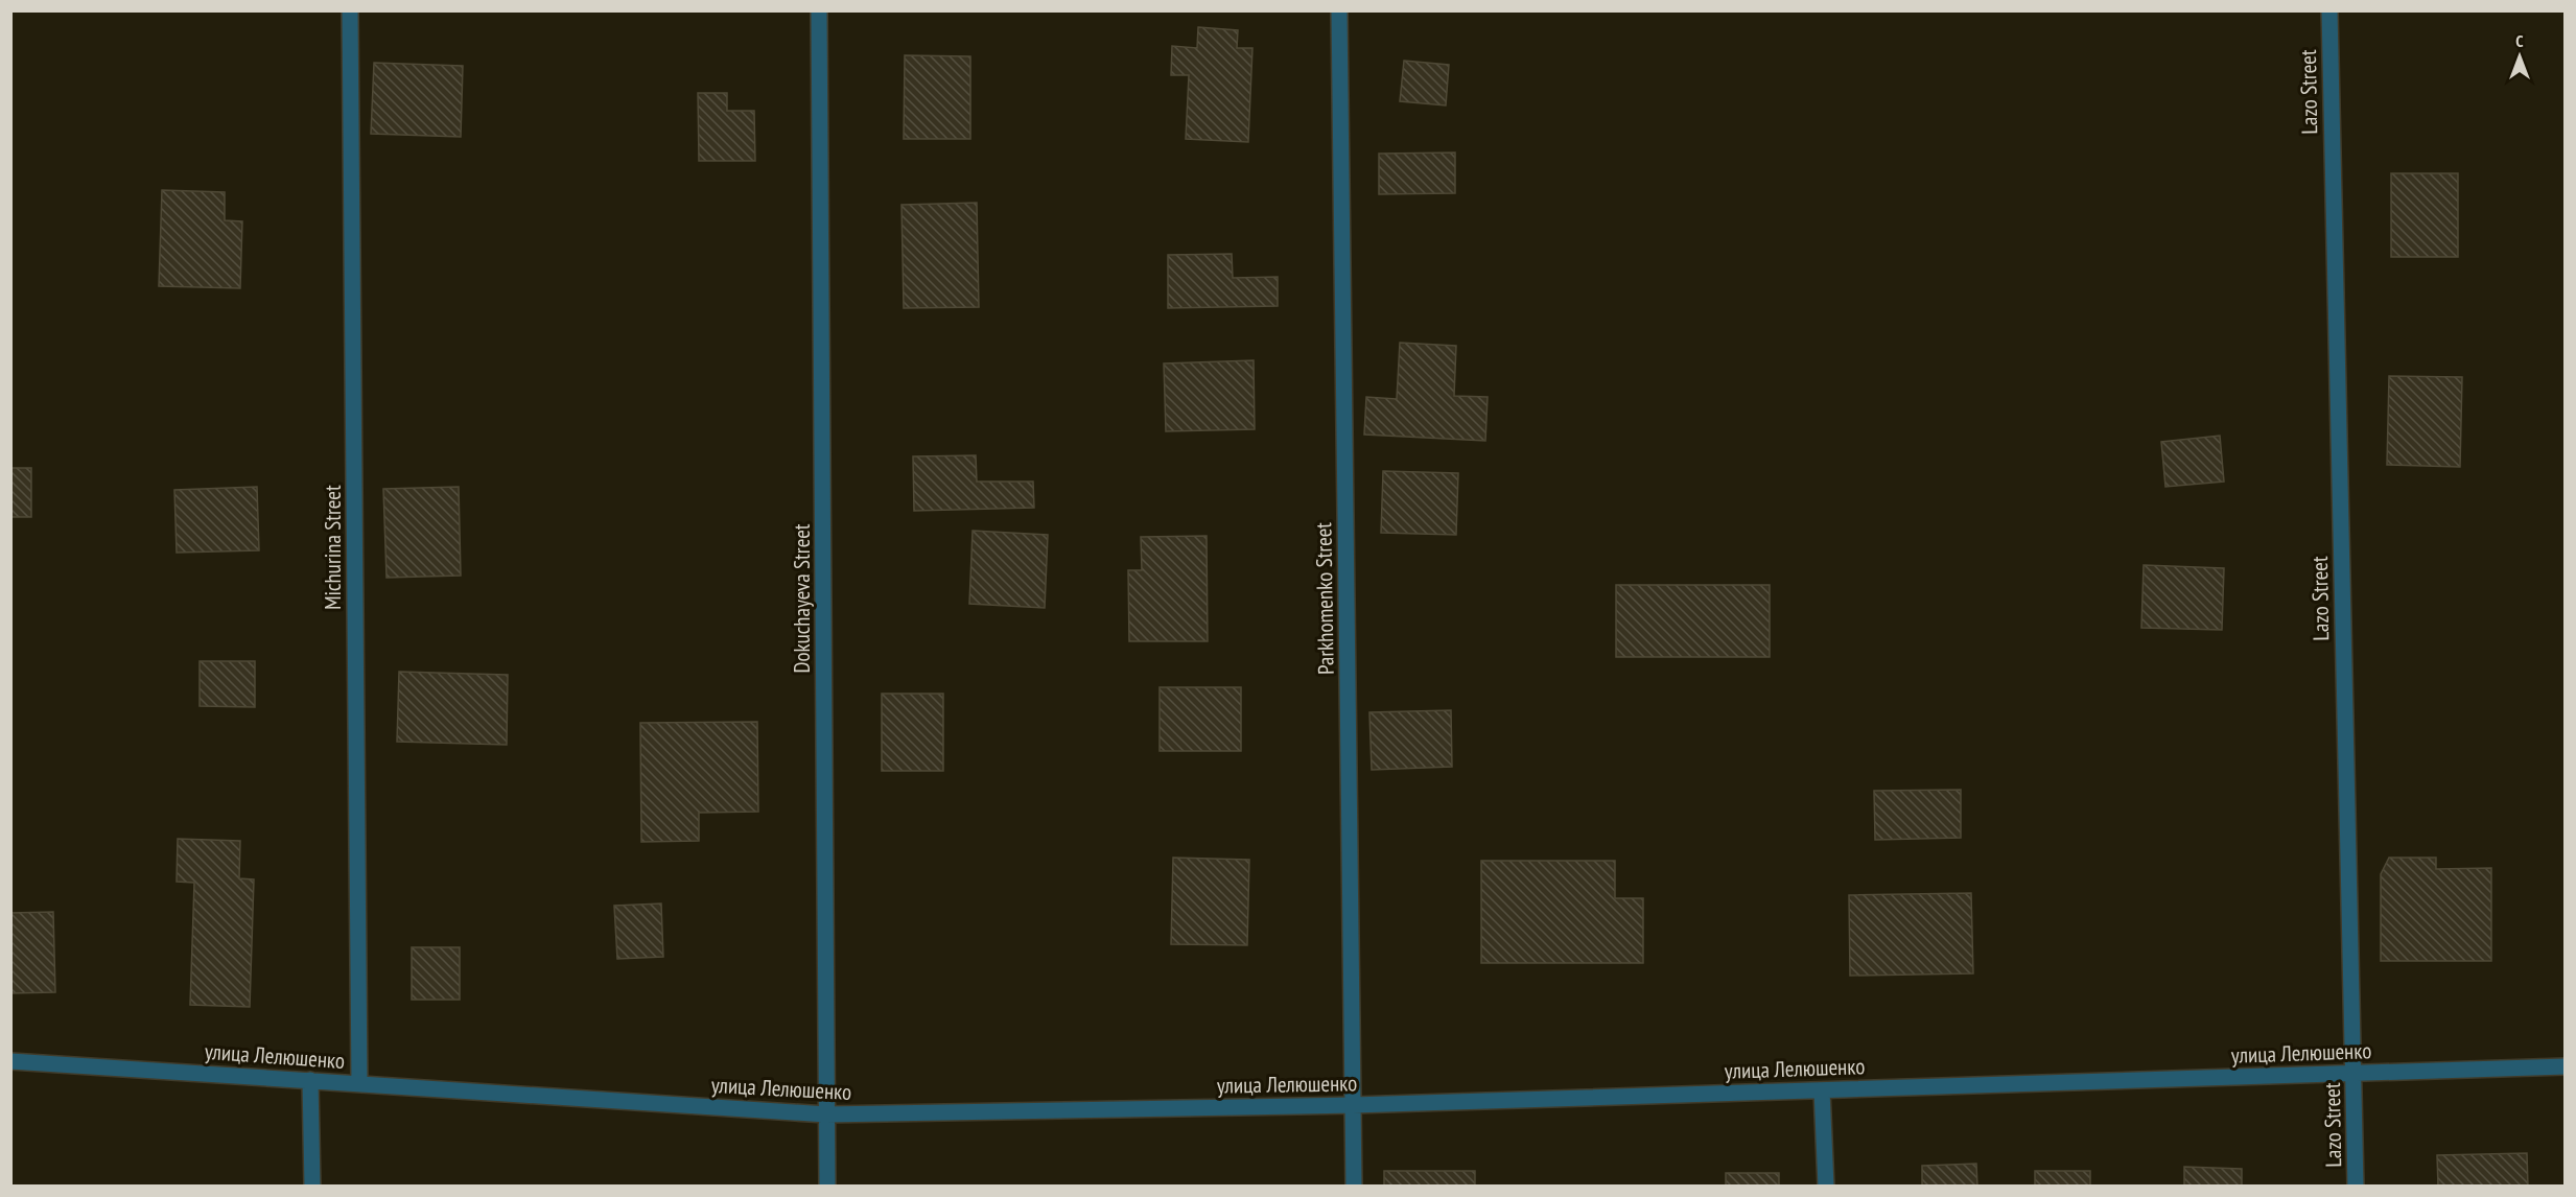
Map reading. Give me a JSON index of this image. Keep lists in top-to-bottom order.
{
  "streets": {
    "street": [
      "Lazo Street",
      "Michurina Street",
      "Dokuchayeva Street",
      "Parkhomenko Street",
      "улица Лелюшенко"
    ]
  },
  "crossings": [
    ["Lazo Street", "улица Лелюшенко"],
    ["Michurina Street", "улица Лелюшенко"],
    ["Dokuchayeva Street", "улица Лелюшенко"],
    ["Parkhomenko Street", "улица Лелюшенко"]
  ],
  "north": "top"
}
